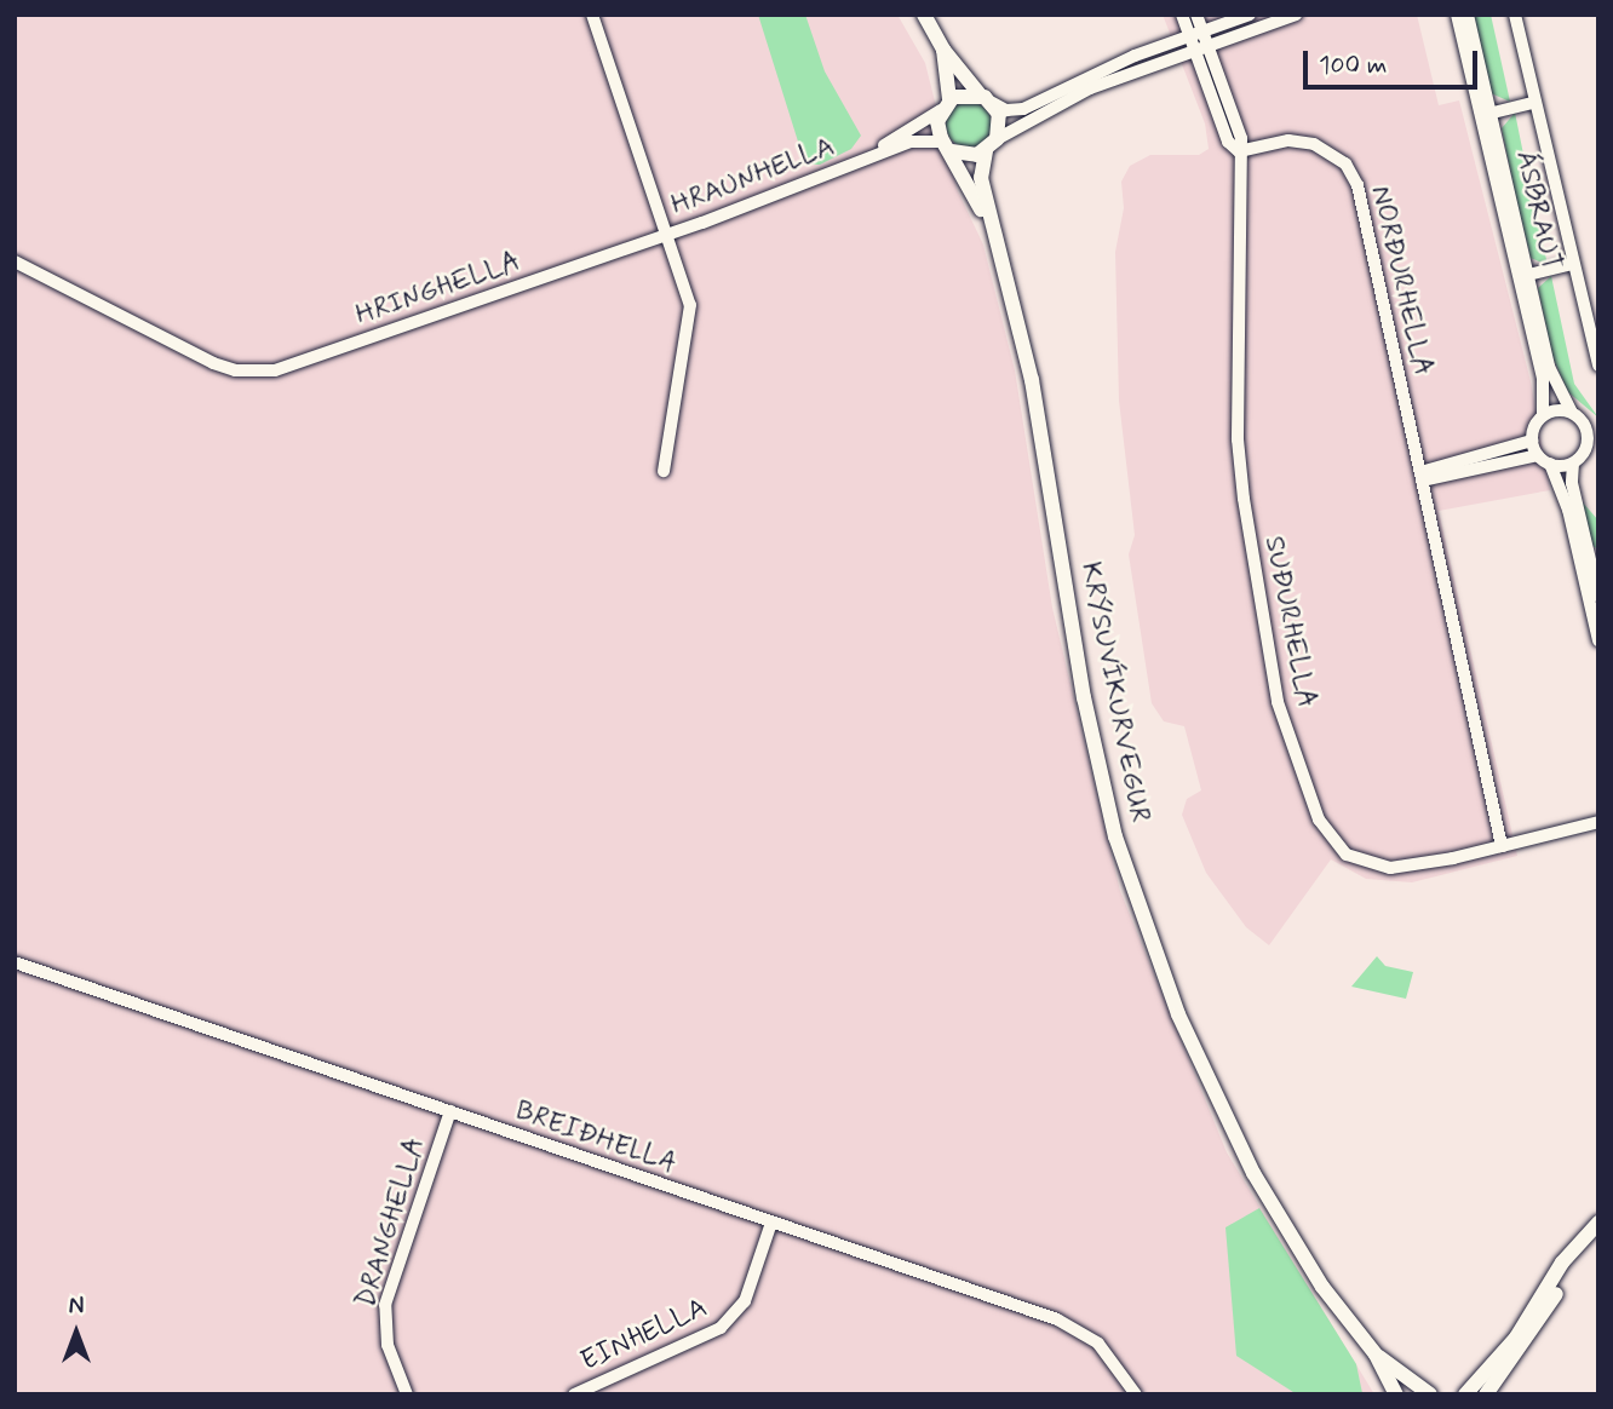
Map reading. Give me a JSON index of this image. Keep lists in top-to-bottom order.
{
  "streets": {
    "main road": ["KRÝSUVÍKURVEGUR"],
    "street": [
      "HRAUNHELLA",
      "ÁSBRAUT",
      "NORÐURHELLA",
      "HRINGHELLA",
      "SUÐURHELLA",
      "BREIÐHELLA",
      "DRANGHELLA",
      "EINHELLA"
    ]
  },
  "crossings": [
    ["HRAUNHELLA", "HRINGHELLA"],
    ["HRAUNHELLA", "KRÝSUVÍKURVEGUR"],
    ["NORÐURHELLA", "SUÐURHELLA"],
    ["BREIÐHELLA", "DRANGHELLA"],
    ["BREIÐHELLA", "EINHELLA"]
  ],
  "scale_bar": "100 m",
  "north": "top"
}
